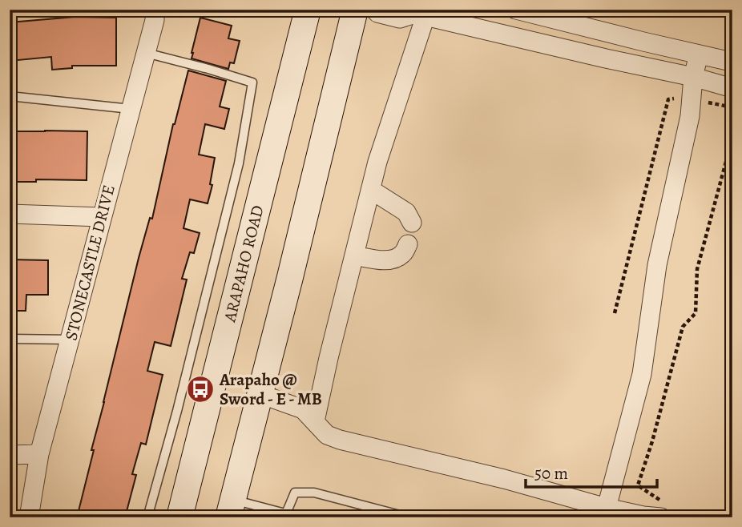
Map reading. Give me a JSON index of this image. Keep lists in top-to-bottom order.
{
  "streets": {
    "main road": ["ARAPAHO ROAD"],
    "street": ["STONECASTLE DRIVE"]
  },
  "places": {
    "bus stop": ["Arapaho @ Sword - E - MB"]
  },
  "scale_bar": "50 m"
}
